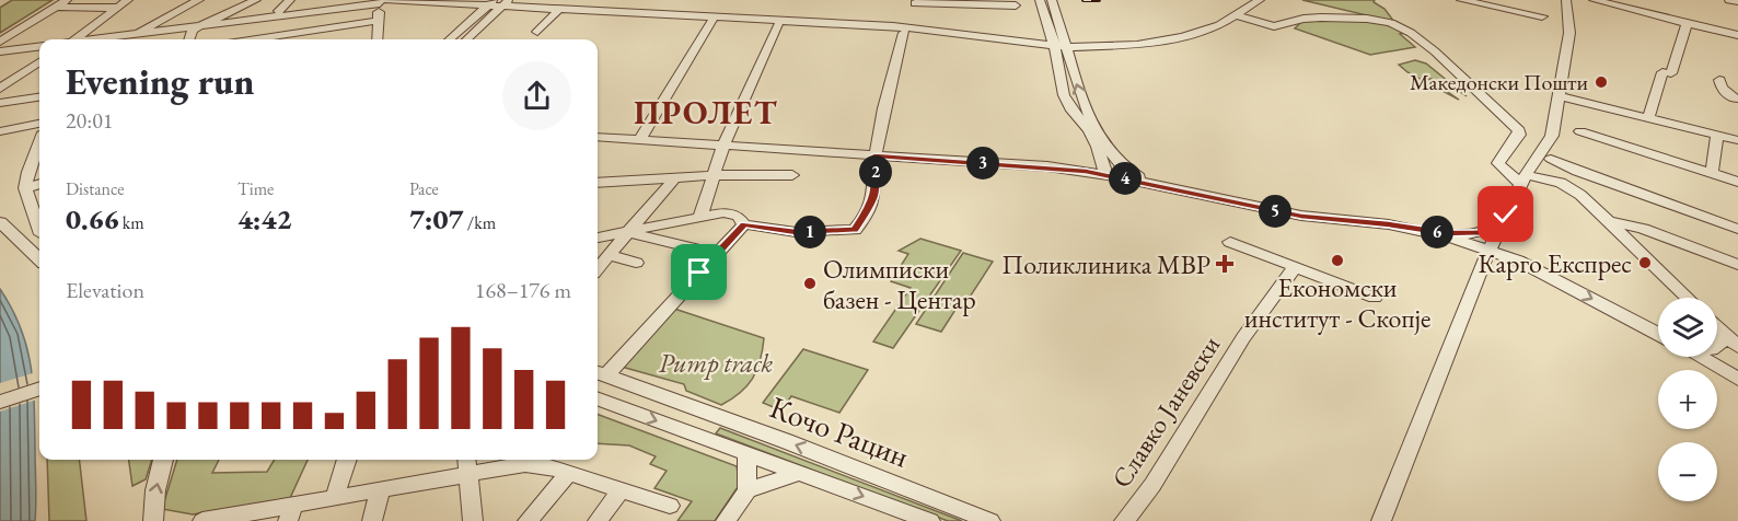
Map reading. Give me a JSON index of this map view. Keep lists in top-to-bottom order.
{
  "streets": {
    "street": ["Славко Јаневски", "Кочо Рацин"]
  },
  "districts": ["ПРОЛЕТ"],
  "parks": ["Pump track"],
  "places": {
    "other": [
      "Македонски Пошти",
      "Економски институт - Скопје",
      "Карго Експрес",
      "Олимписки базен - Центар"
    ],
    "health": ["Поликлиника МВР"]
  },
  "page": {
    "heading": ["Evening run", "20:01"],
    "pins": [
      "3",
      "2",
      "4",
      "5",
      "1",
      "6"
    ],
    "stats": [
      ["Distance", "0.66 km"],
      ["Time", "4:42"],
      ["Pace", "7:07 /km"]
    ],
    "chart": ["Elevation", "168–176 m"],
    "map_buttons": ["+", "−"]
  }
}
